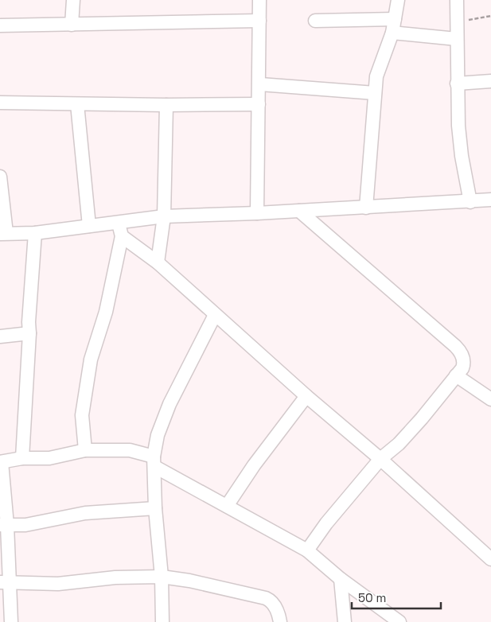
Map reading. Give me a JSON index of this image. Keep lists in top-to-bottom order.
{
  "scale_bar": "50 m"
}
